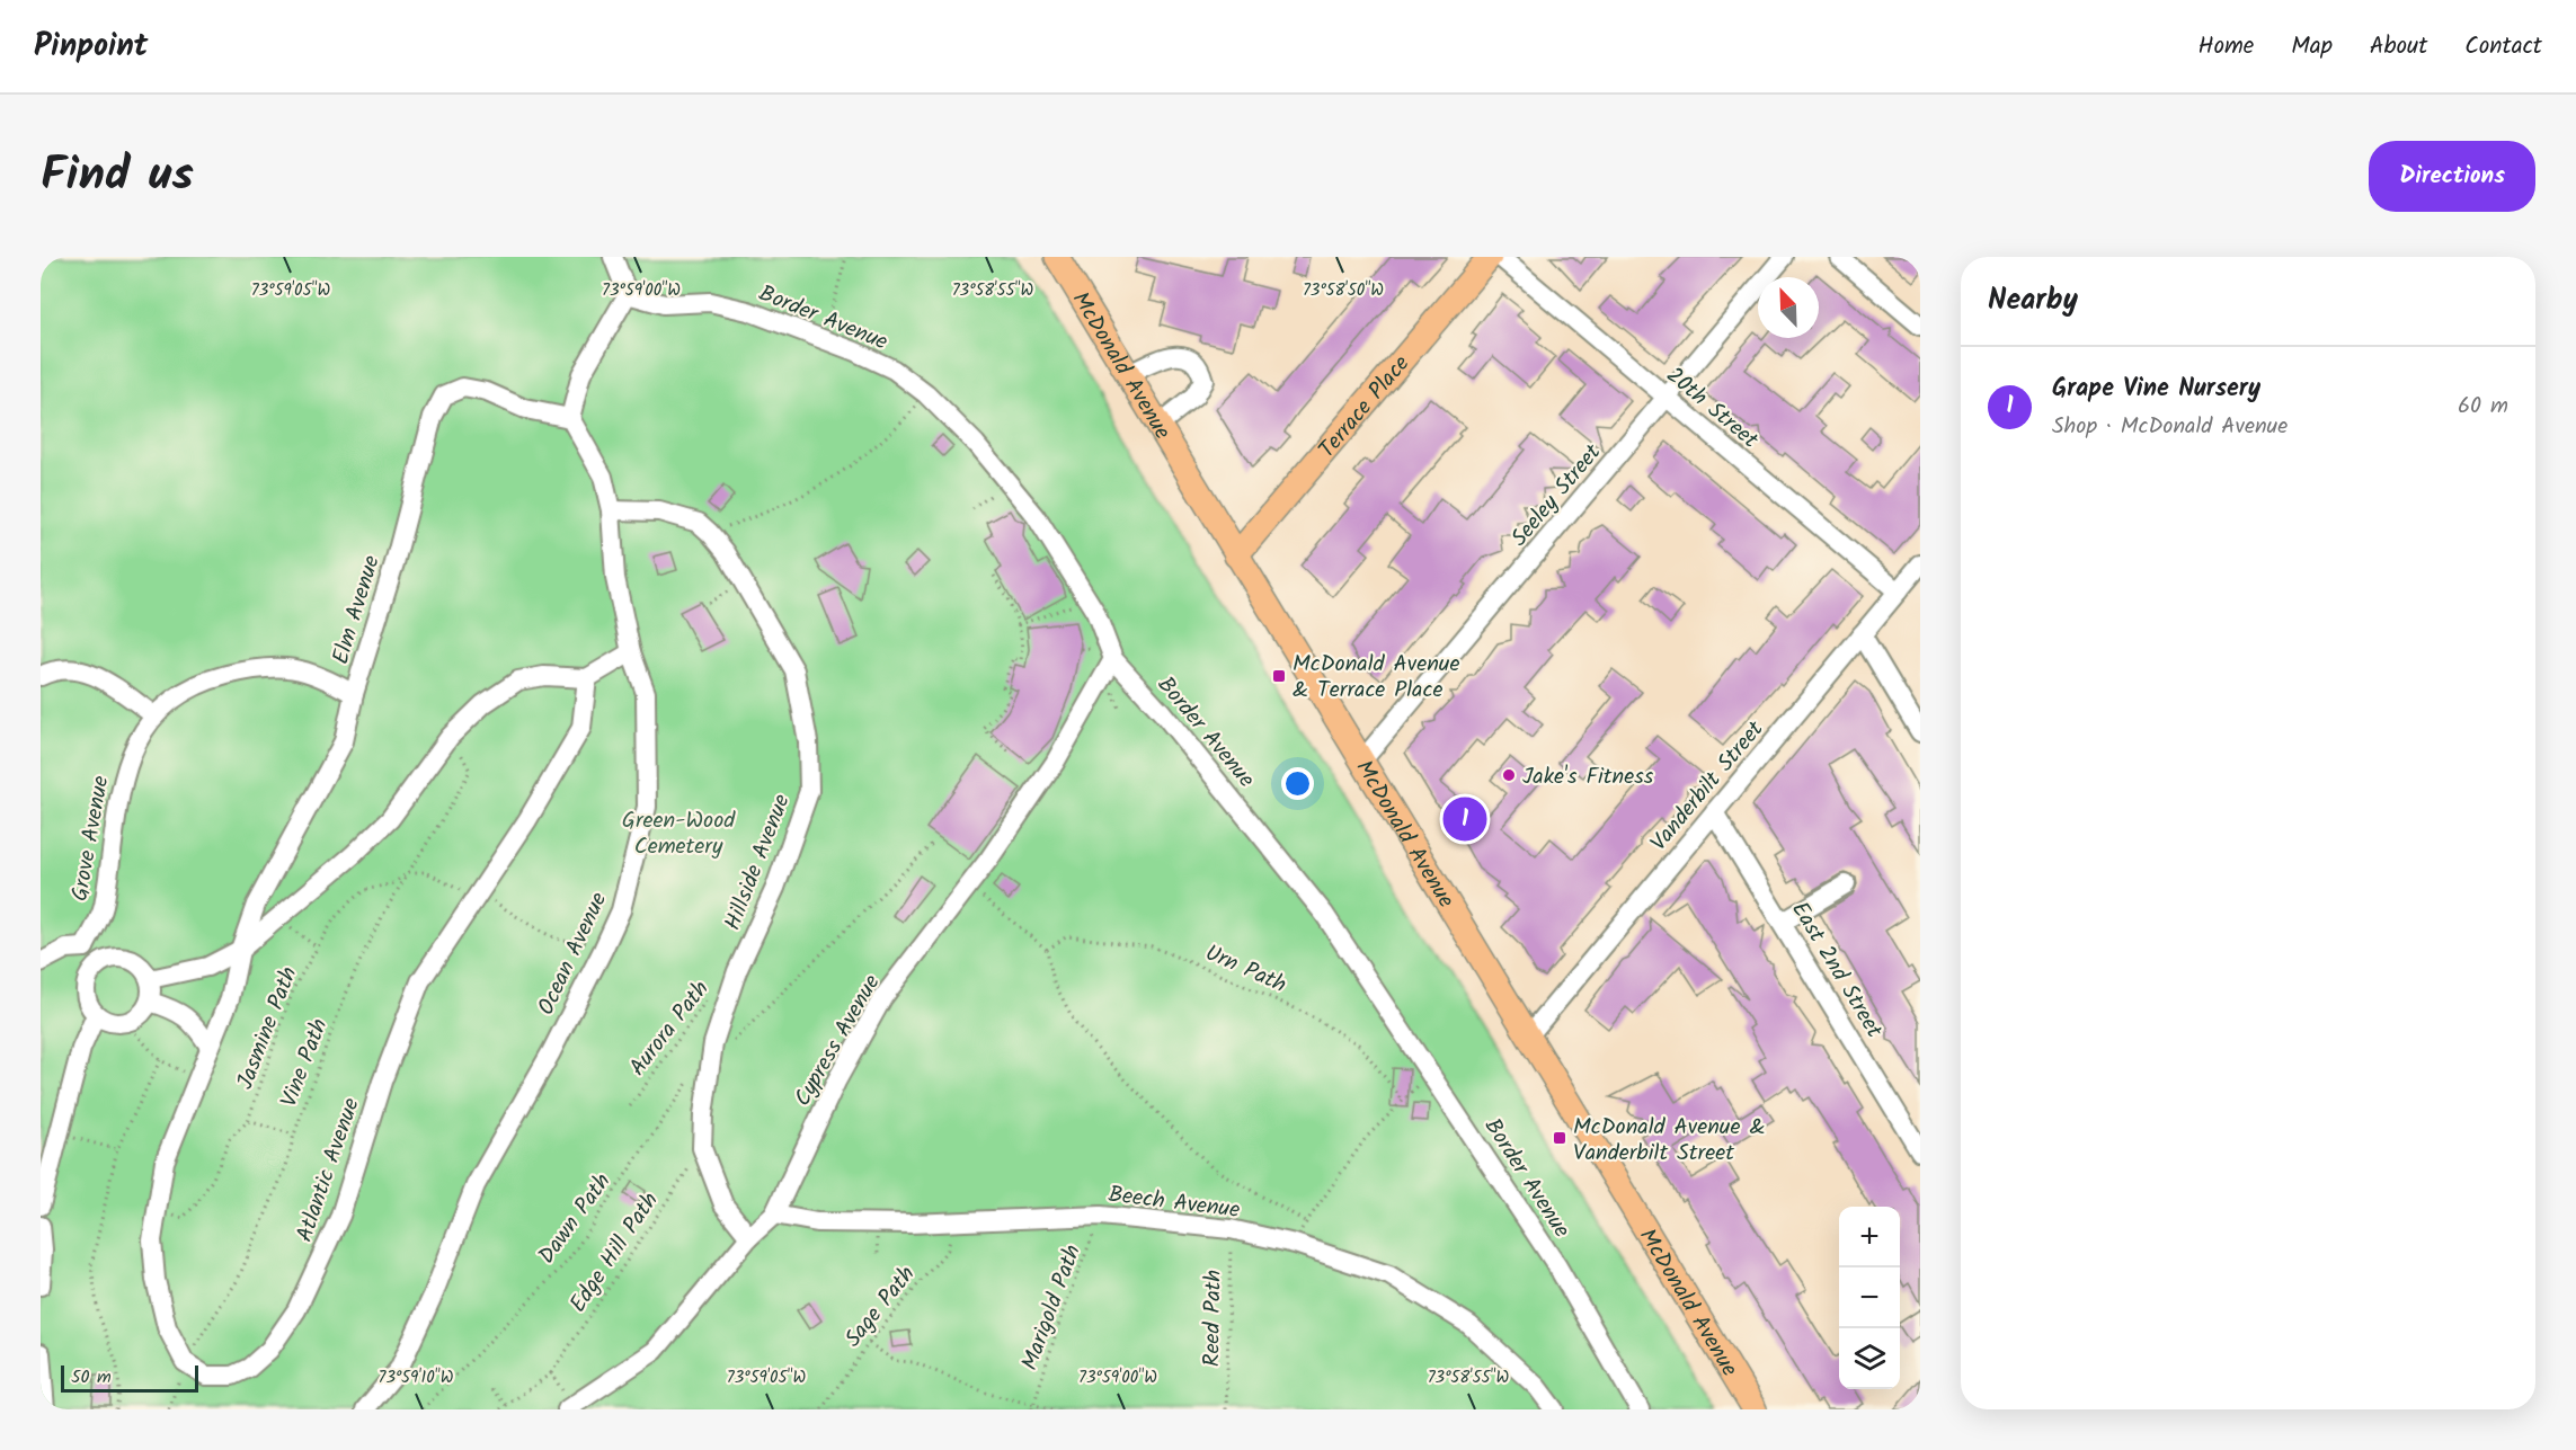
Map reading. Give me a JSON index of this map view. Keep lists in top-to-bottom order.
{
  "streets": {
    "main road": ["McDonald Avenue", "Terrace Place"],
    "street": [
      "Border Avenue",
      "20th Street",
      "Seeley Street",
      "Elm Avenue",
      "Vanderbilt Street",
      "Grove Avenue",
      "Hillside Avenue",
      "Ocean Avenue",
      "East 2nd Street",
      "Cypress Avenue",
      "Atlantic Avenue",
      "Beech Avenue"
    ],
    "path": [
      "Urn Path",
      "Jasmine Path",
      "Aurora Path",
      "Vine Path",
      "Dawn Path",
      "Edge Hill Path",
      "Sage Path",
      "Marigold Path",
      "Reed Path"
    ]
  },
  "crossings": [
    ["Border Avenue", "Cypress Avenue"],
    ["McDonald Avenue", "Terrace Place"],
    ["McDonald Avenue", "Seeley Street"],
    ["McDonald Avenue", "Vanderbilt Street"],
    ["20th Street", "Seeley Street"],
    ["20th Street", "Vanderbilt Street"],
    ["Elm Avenue", "Grove Avenue"],
    ["Elm Avenue", "Ocean Avenue"],
    ["Vanderbilt Street", "East 2nd Street"],
    ["Hillside Avenue", "Ocean Avenue"],
    ["Hillside Avenue", "Aurora Path"],
    ["Hillside Avenue", "Cypress Avenue"],
    ["Hillside Avenue", "Edge Hill Path"],
    ["Jasmine Path", "Vine Path"],
    ["Cypress Avenue", "Beech Avenue"],
    ["Vine Path", "Atlantic Avenue"],
    ["Beech Avenue", "Sage Path"],
    ["Beech Avenue", "Marigold Path"],
    ["Beech Avenue", "Reed Path"]
  ],
  "parks": ["Green-Wood Cemetery"],
  "places": {
    "transit": ["McDonald Avenue & Terrace Place", "McDonald Avenue & Vanderbilt Street"],
    "other": ["Jake's Fitness"]
  },
  "scale_bar": "50 m",
  "north": "top left",
  "page": {
    "header": "Pinpoint",
    "nav": [
      "Home",
      "Map",
      "About",
      "Contact"
    ],
    "title": "Find us",
    "buttons": "Directions",
    "heading": "Nearby",
    "list": [
      {
        "mark": "1",
        "name": "Grape Vine Nursery",
        "note": "Shop · McDonald Avenue",
        "value": "60 m"
      }
    ],
    "pins": "1",
    "map_buttons": ["+", "−"],
    "scale": "50 m"
  },
  "coordinates": [
    "73°59'05\"W",
    "73°59'00\"W",
    "73°58'55\"W",
    "73°58'50\"W",
    "73°59'10\"W"
  ]
}
